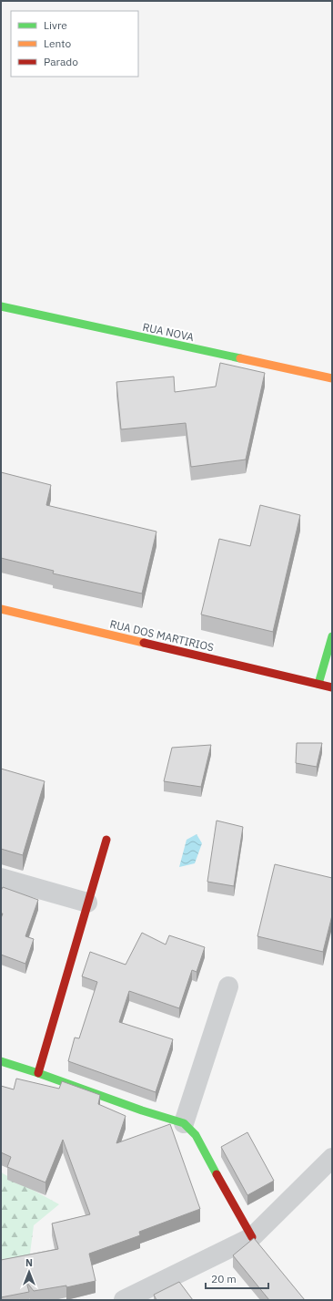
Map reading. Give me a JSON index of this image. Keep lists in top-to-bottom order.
{
  "streets": {
    "street": ["RUA NOVA", "RUA DOS MARTIRIOS"]
  },
  "legend": ["Livre", "Lento", "Parado"],
  "scale_bar": "20 m",
  "north": "top"
}
